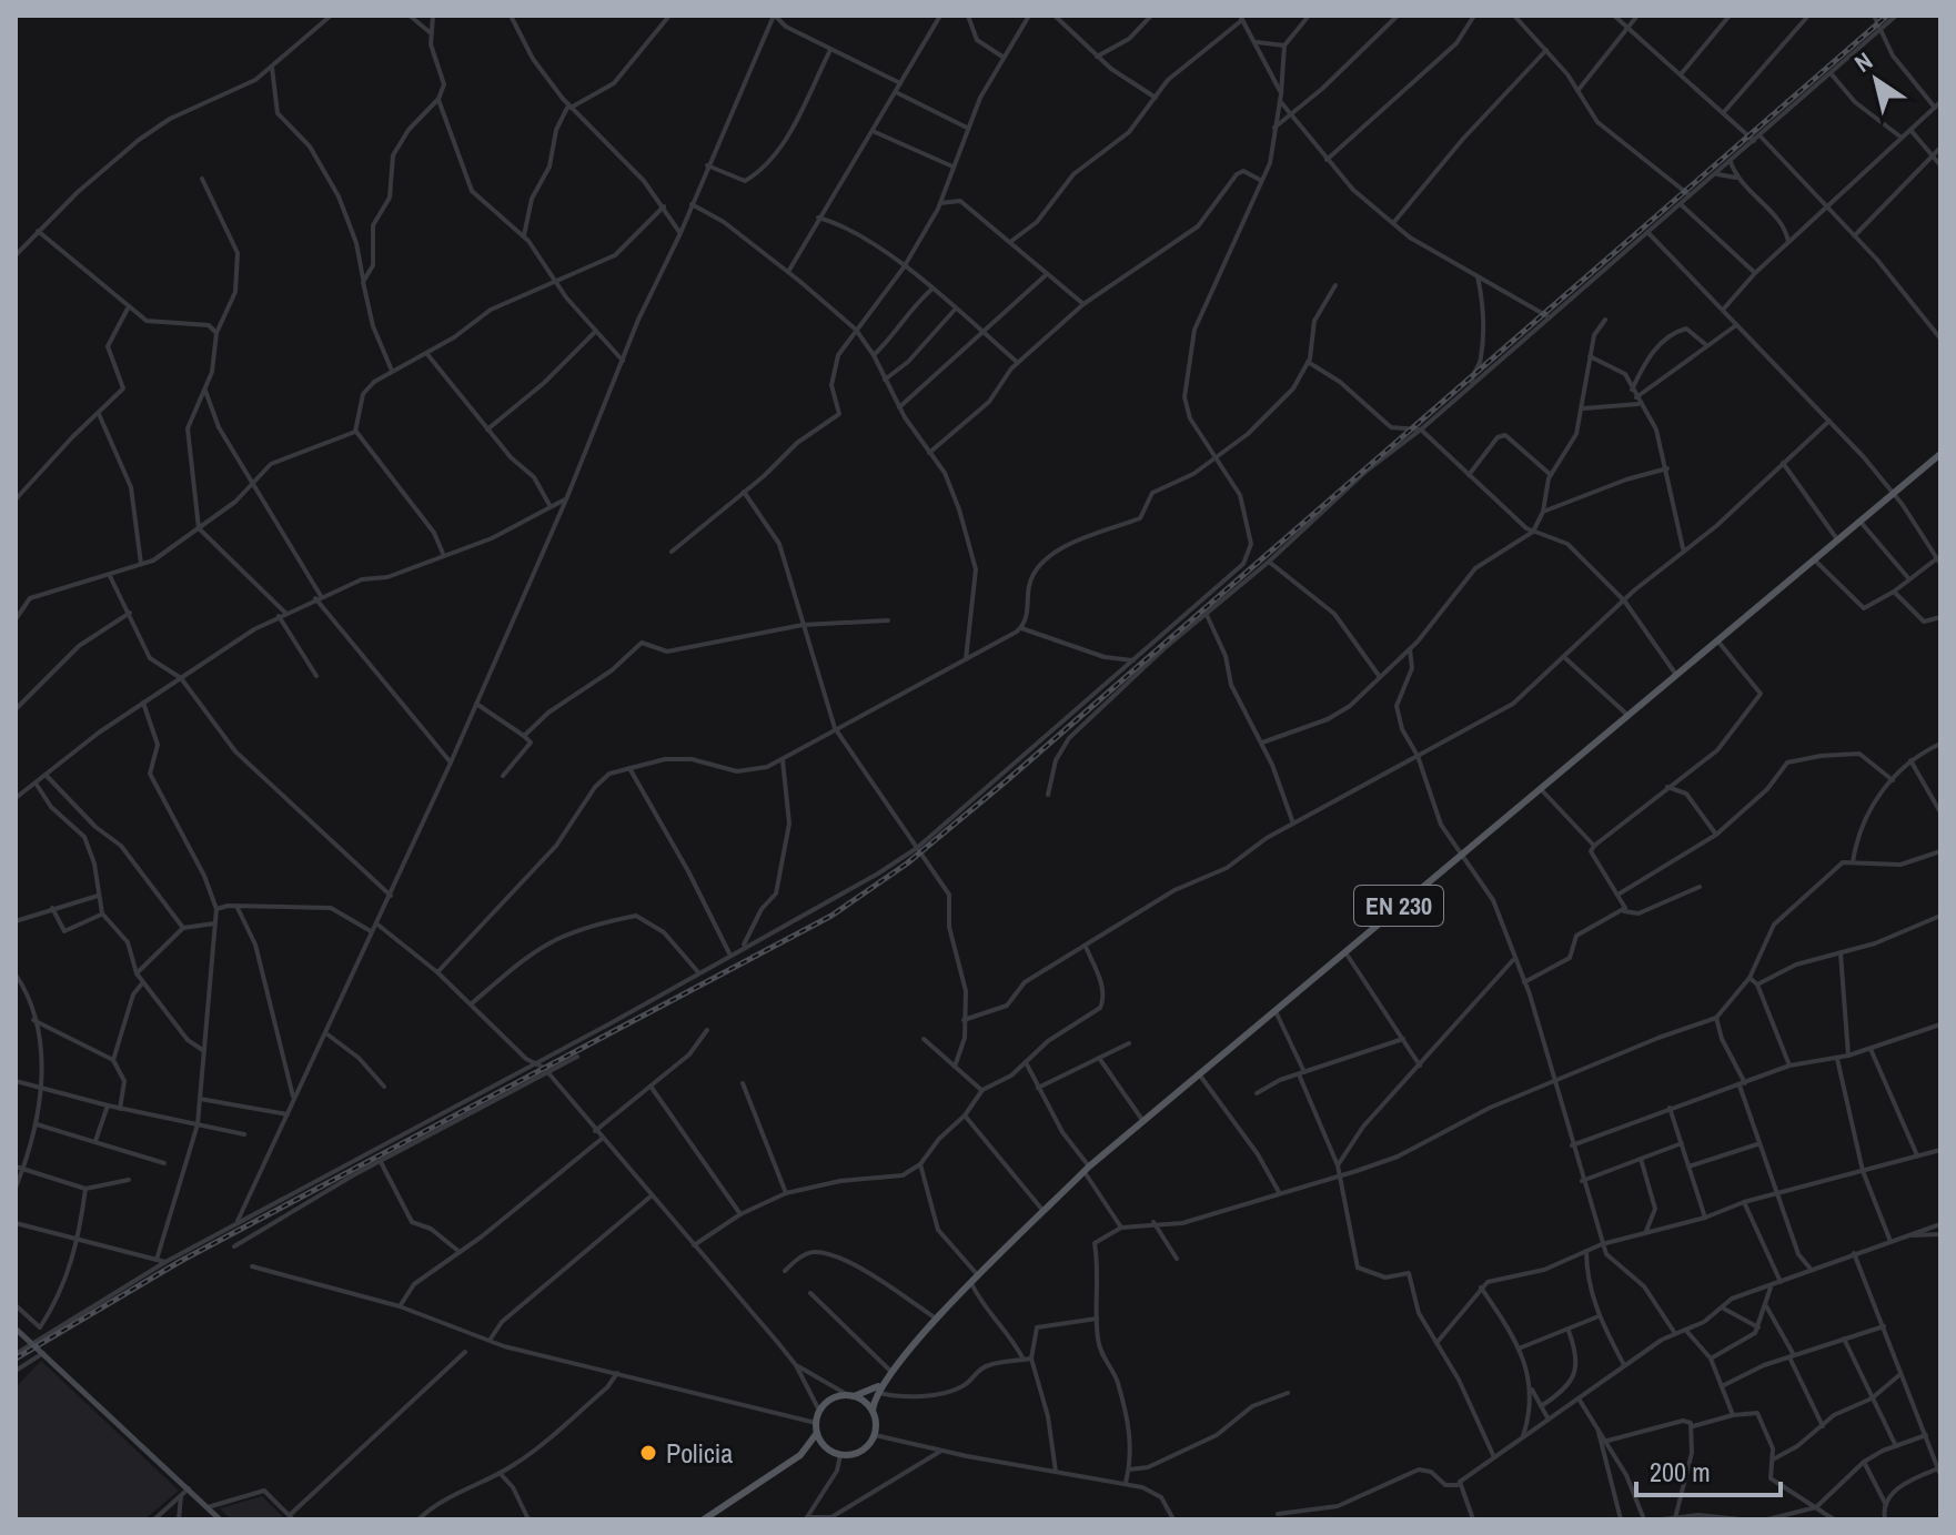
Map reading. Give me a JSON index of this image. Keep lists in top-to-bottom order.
{
  "streets": {
    "main road": ["EN 230"]
  },
  "places": ["Policia"],
  "scale_bar": "200 m",
  "north": "top left"
}
